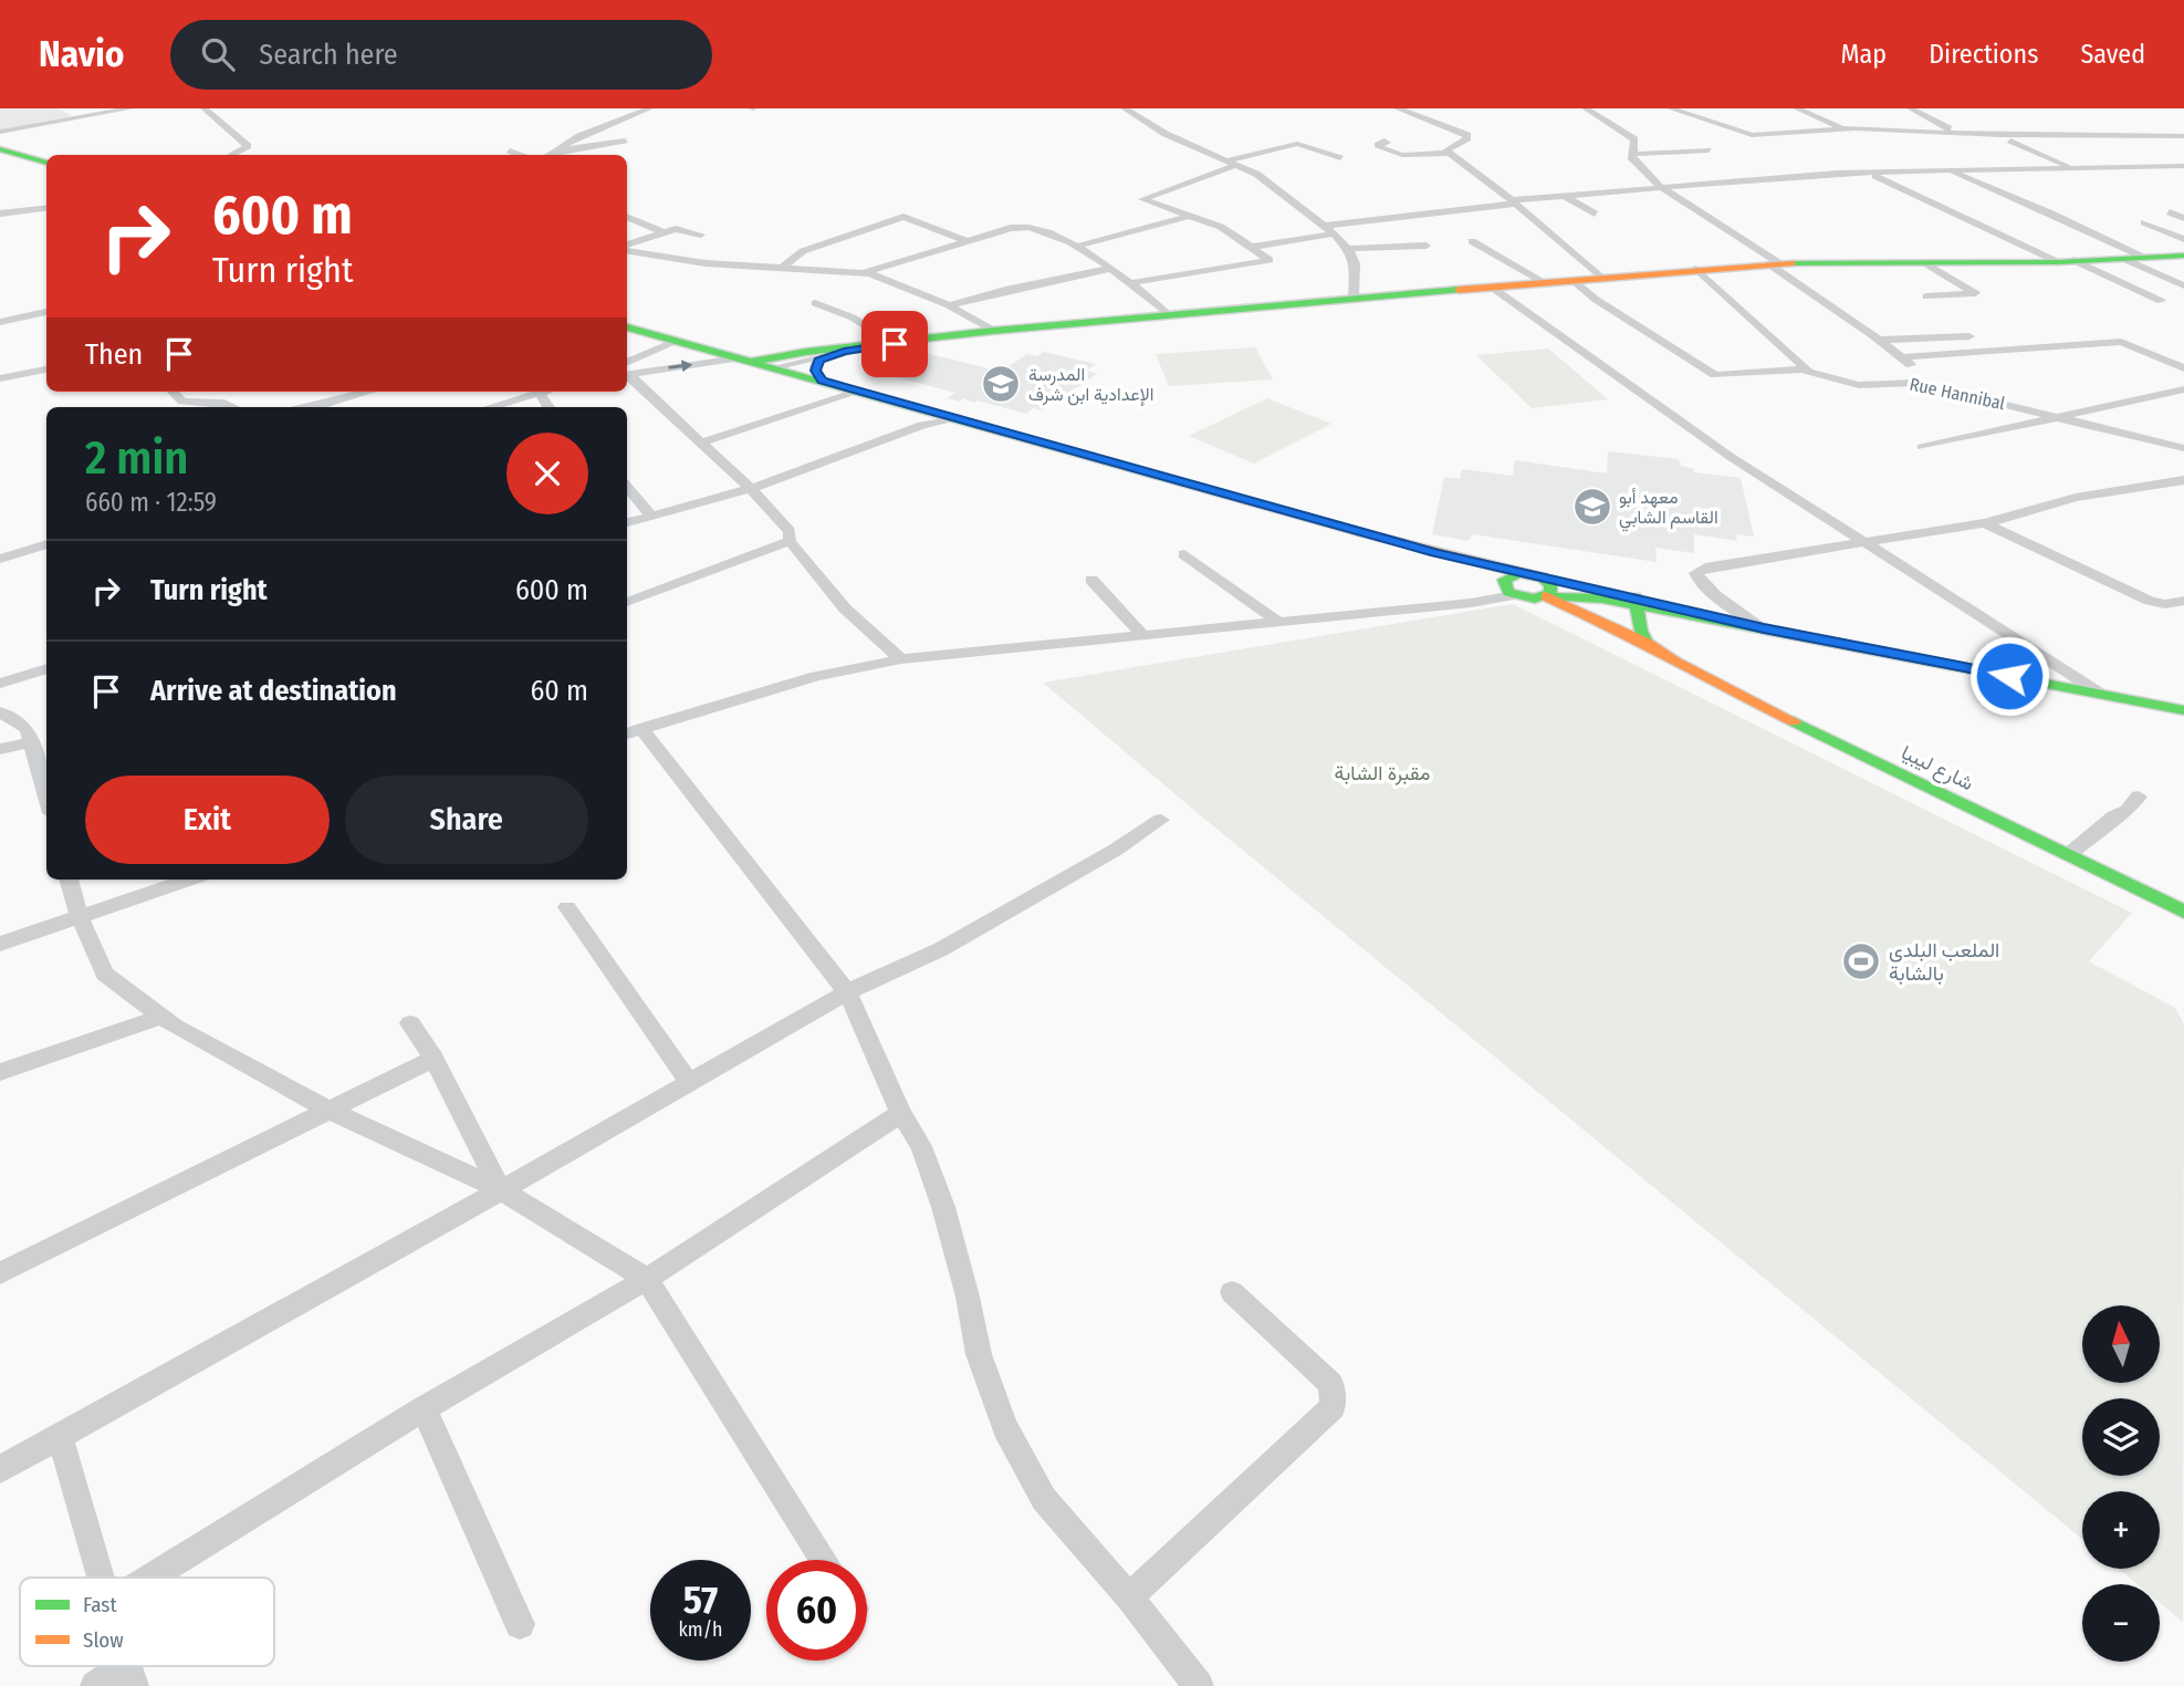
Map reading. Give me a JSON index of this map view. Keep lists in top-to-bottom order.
{
  "streets": {
    "main road": ["شارع ليبيا"],
    "street": ["Rue Hannibal"]
  },
  "parks": ["مقبرة الشابة"],
  "places": {
    "school or university": ["المدرسة الإعدادية ابن شرف", "معهد أبو القاسم الشابي"],
    "sports": ["الملعب البلدي بالشابة"]
  },
  "legend": ["Fast", "Slow"],
  "north": "top",
  "page": {
    "header": "Navio",
    "search": "Search here",
    "nav": ["Map", "Directions", "Saved"],
    "turn": ["600 m", "Turn right"],
    "then": "Then",
    "heading": ["2 min", "660 m · 12:59"],
    "list": [
      {
        "name": "Turn right",
        "value": "600 m"
      },
      {
        "name": "Arrive at destination",
        "value": "60 m"
      }
    ],
    "buttons": ["Exit", "Share"],
    "map_buttons": ["+", "−"],
    "speed": "57 km/h",
    "limit": "60"
  }
}
